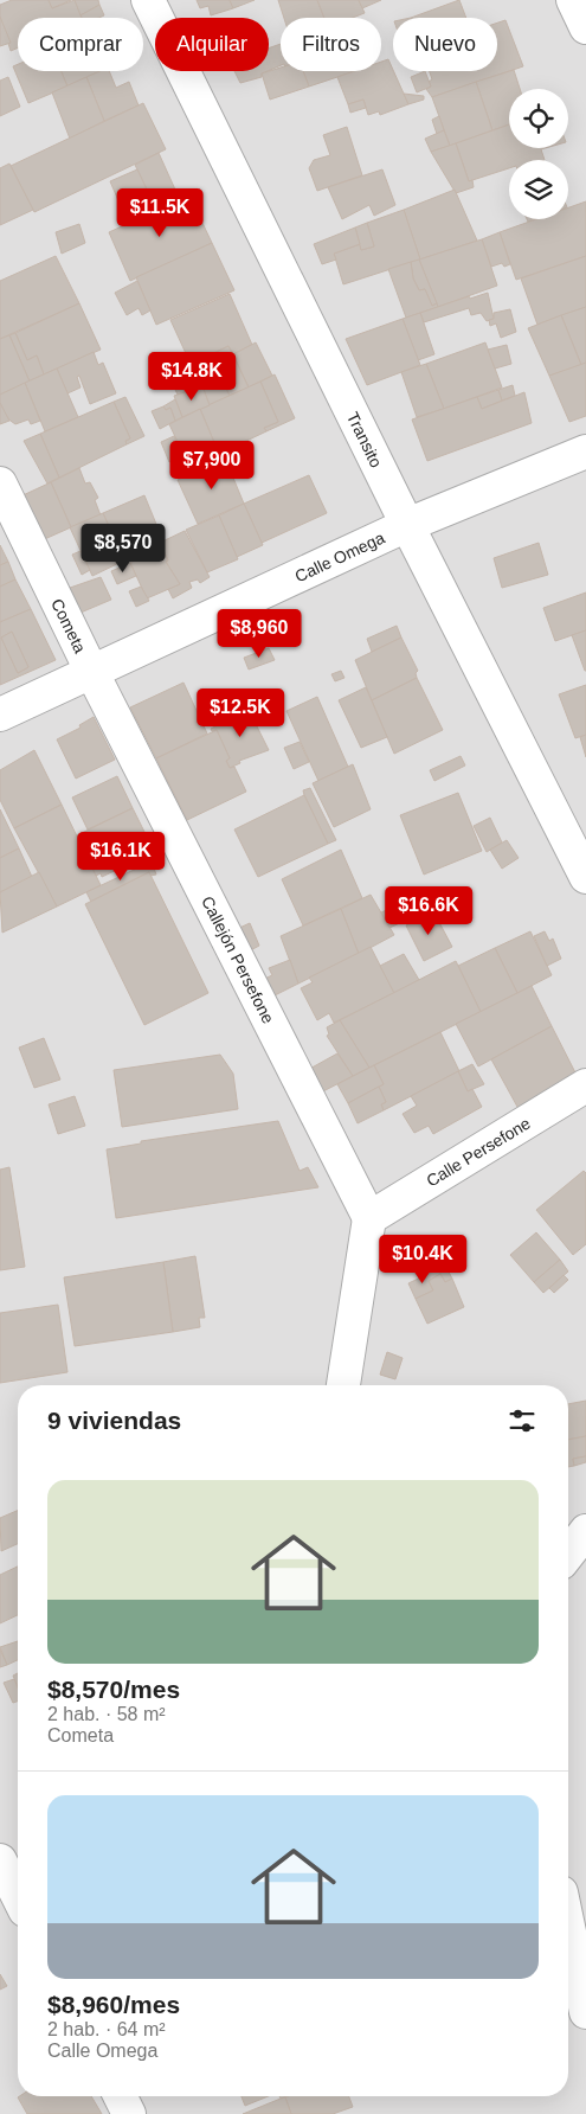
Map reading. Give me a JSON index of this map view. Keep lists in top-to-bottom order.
{
  "streets": {
    "street": [
      "Transito",
      "Calle Omega",
      "Cometa",
      "Callejón Persefone",
      "Calle Persefone"
    ]
  },
  "crossings": [
    ["Transito", "Calle Omega"],
    ["Calle Omega", "Cometa"],
    ["Calle Omega", "Callejón Persefone"],
    ["Cometa", "Callejón Persefone"],
    ["Callejón Persefone", "Calle Persefone"]
  ],
  "page": {
    "chip": [
      "Comprar",
      "Alquilar",
      "Filtros",
      "Nuevo"
    ],
    "price": [
      "$11.5K",
      "$14.8K",
      "$7,900",
      "$8,570",
      "$8,960",
      "$12.5K",
      "$16.1K",
      "$16.6K",
      "$10.4K"
    ],
    "heading": "9 viviendas",
    "list": [
      {
        "name": "$8,570/mes",
        "note": "2 hab. · 58 m² · Cometa"
      },
      {
        "name": "$8,960/mes",
        "note": "2 hab. · 64 m² · Calle Omega"
      }
    ]
  }
}
